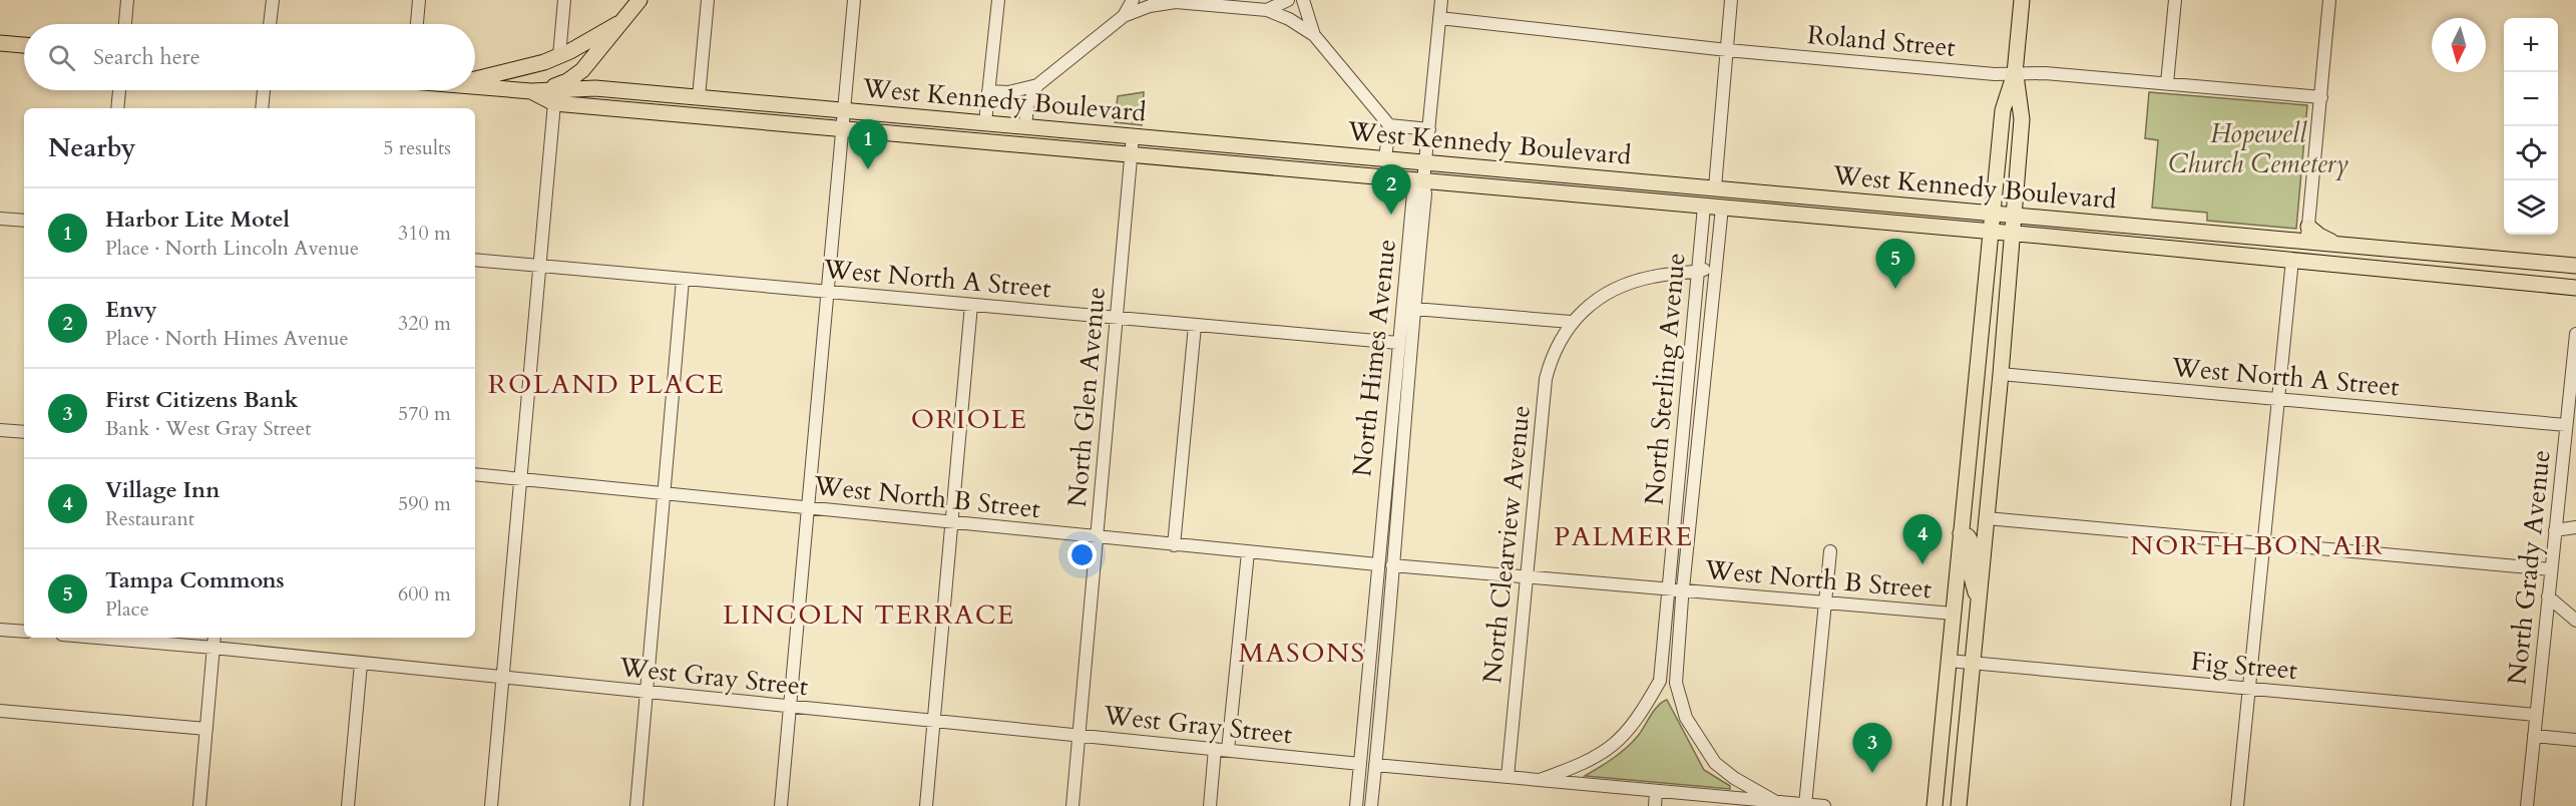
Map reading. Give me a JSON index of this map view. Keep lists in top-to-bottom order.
{
  "streets": {
    "main road": ["West Kennedy Boulevard"],
    "street": [
      "Roland Street",
      "West North A Street",
      "North Himes Avenue",
      "North Sterling Avenue",
      "North Glen Avenue",
      "West North B Street",
      "North Clearview Avenue",
      "North Grady Avenue",
      "Fig Street",
      "West Gray Street"
    ]
  },
  "crossings": [
    ["West Kennedy Boulevard", "North Himes Avenue"],
    ["West Kennedy Boulevard", "North Sterling Avenue"],
    ["West Kennedy Boulevard", "North Glen Avenue"],
    ["West North A Street", "North Himes Avenue"],
    ["West North A Street", "North Glen Avenue"],
    ["West North A Street", "North Grady Avenue"],
    ["North Himes Avenue", "West North B Street"],
    ["North Himes Avenue", "West Gray Street"],
    ["North Sterling Avenue", "West North B Street"],
    ["North Glen Avenue", "West North B Street"],
    ["North Glen Avenue", "West Gray Street"],
    ["West North B Street", "North Clearview Avenue"],
    ["North Grady Avenue", "Fig Street"]
  ],
  "districts": [
    "ROLAND PLACE",
    "ORIOLE",
    "PALMERE",
    "NORTH BON AIR",
    "LINCOLN TERRACE",
    "MASONS"
  ],
  "parks": ["Hopewell Church Cemetery"],
  "north": "bottom",
  "page": {
    "map_buttons": ["+", "−"],
    "search": "Search here",
    "heading": ["Nearby", "5 results"],
    "pins": [
      "1",
      "2",
      "5",
      "4",
      "3"
    ],
    "list": [
      {
        "mark": "1",
        "name": "Harbor Lite Motel",
        "note": "Place · North Lincoln Avenue",
        "value": "310 m"
      },
      {
        "mark": "2",
        "name": "Envy",
        "note": "Place · North Himes Avenue",
        "value": "320 m"
      },
      {
        "mark": "3",
        "name": "First Citizens Bank",
        "note": "Bank · West Gray Street",
        "value": "570 m"
      },
      {
        "mark": "4",
        "name": "Village Inn",
        "note": "Restaurant",
        "value": "590 m"
      },
      {
        "mark": "5",
        "name": "Tampa Commons",
        "note": "Place",
        "value": "600 m"
      }
    ]
  }
}
